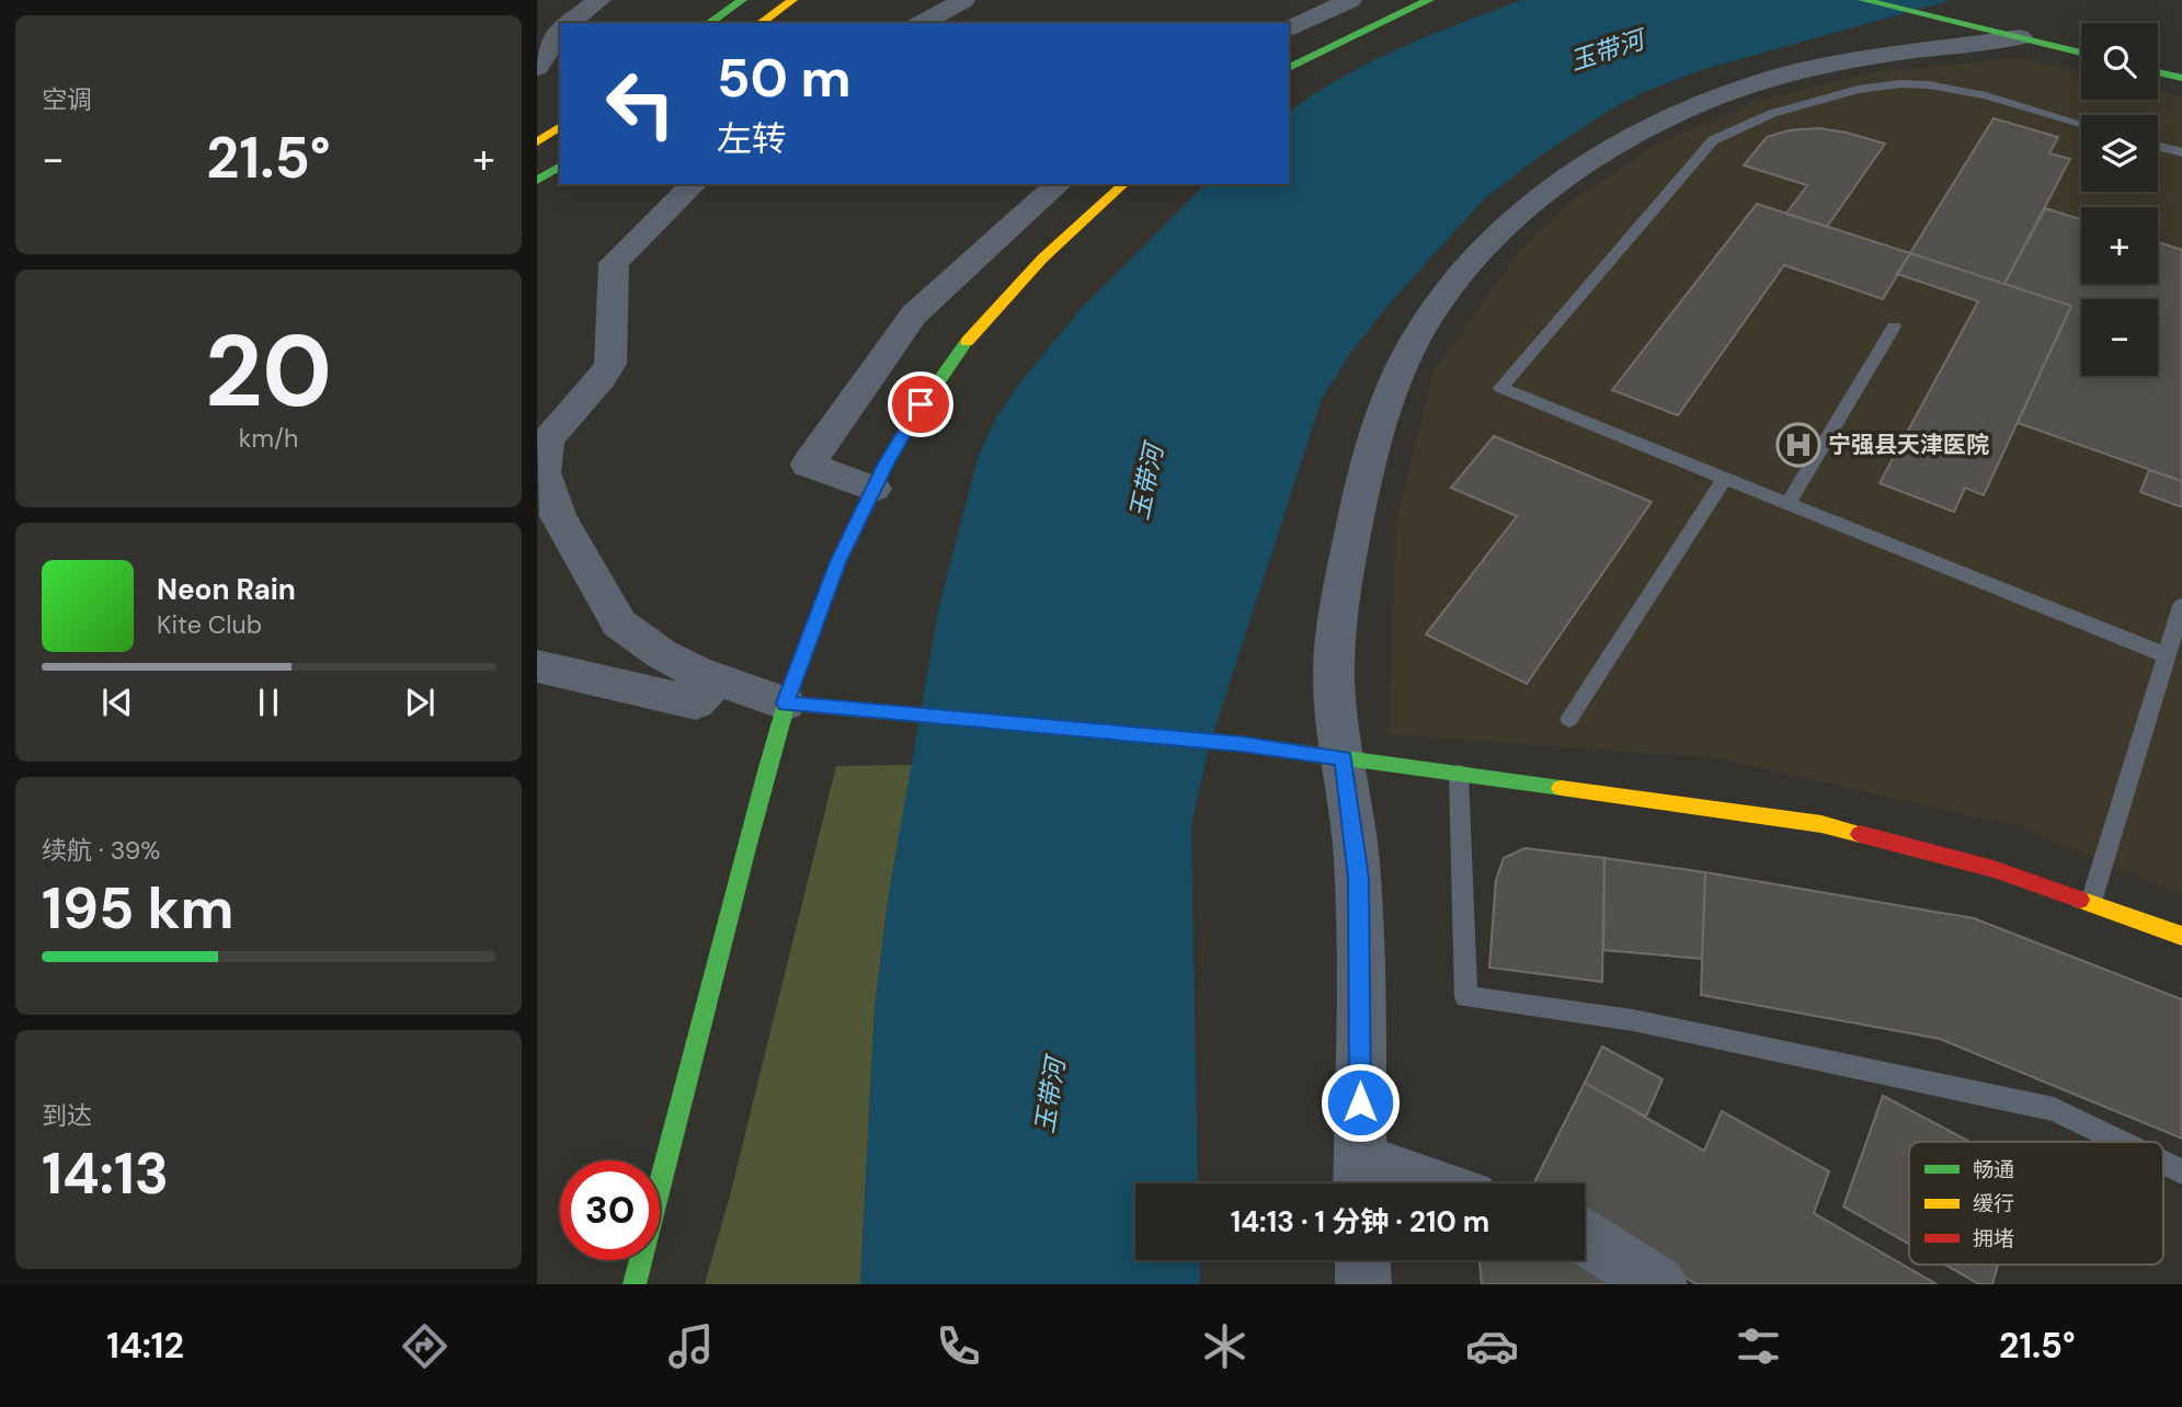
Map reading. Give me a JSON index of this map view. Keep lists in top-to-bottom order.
{
  "water": ["玉带河"],
  "places": {
    "hospital": ["宁强县天津医院"]
  },
  "legend": ["畅通", "缓行", "拥堵"],
  "page": {
    "tile": [
      "空调",
      ["20", "km/h"],
      ["续航 · 39%", "195 km"],
      ["到达", "14:13"]
    ],
    "map_buttons": ["+", "−"],
    "turn": ["50 m", "左转"],
    "heat": ["−", "21.5°", "+"],
    "song": ["Neon Rain", "Kite Club"],
    "limit": "30",
    "trip": "14:13 · 1 分钟 · 210 m",
    "tabs": ["14:12", "21.5°"]
  }
}
